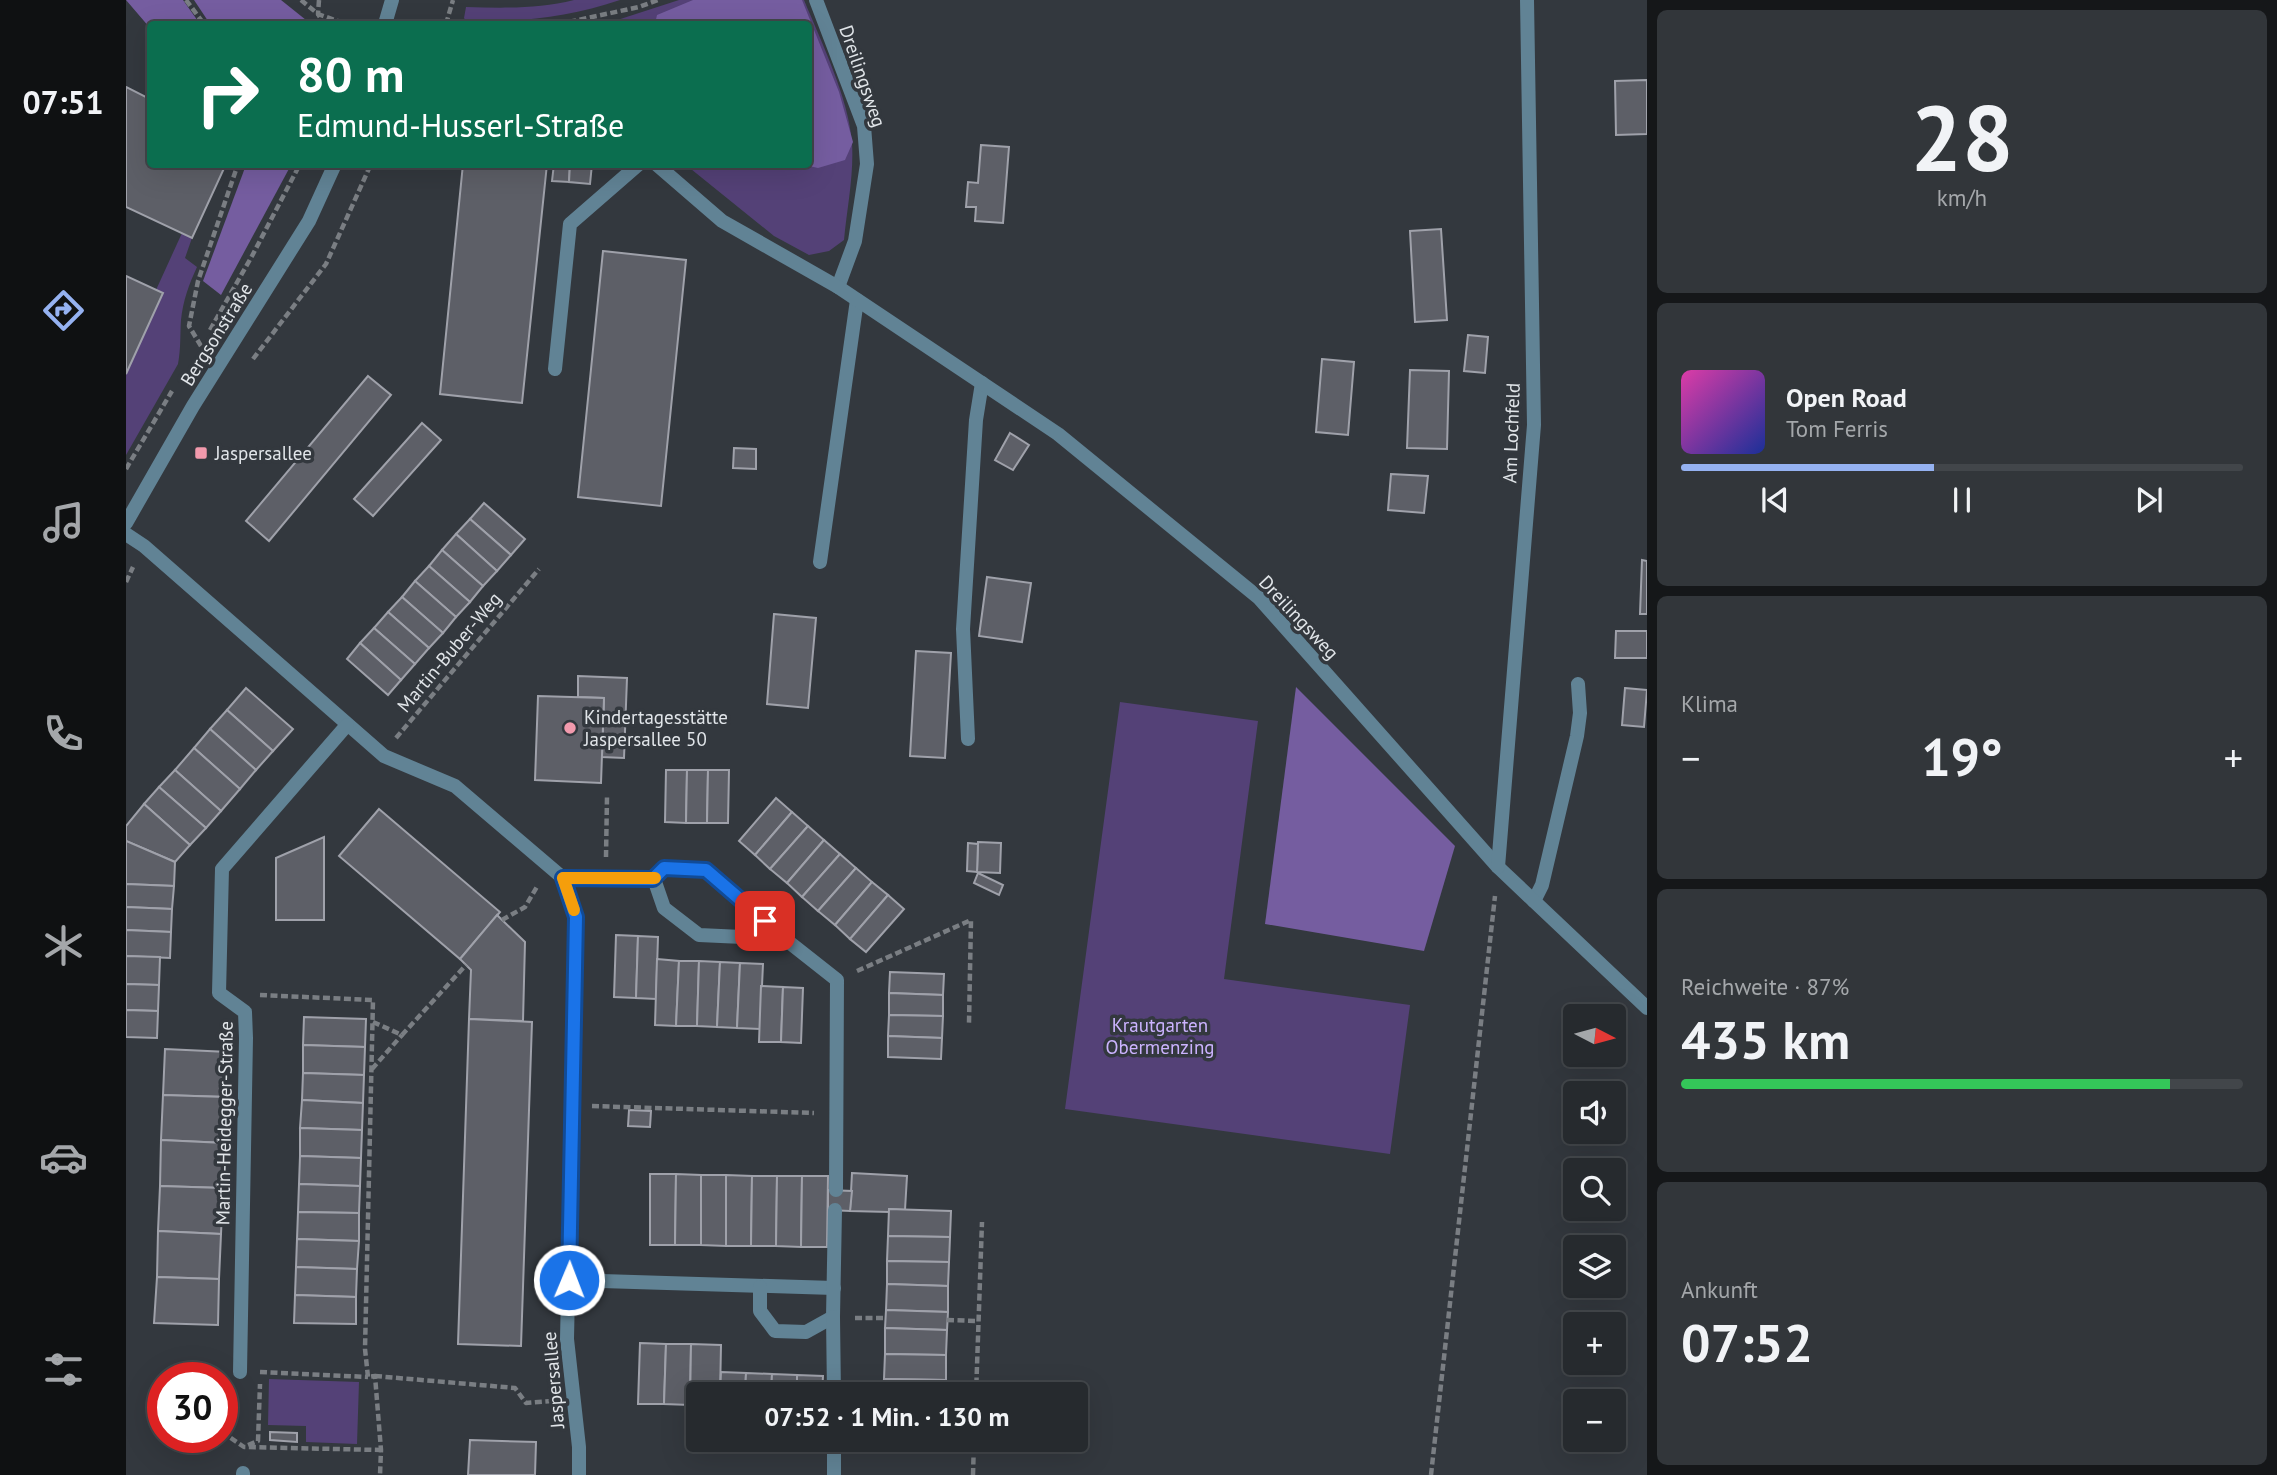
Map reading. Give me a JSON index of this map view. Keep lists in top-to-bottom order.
{
  "streets": {
    "street": [
      "Dreilingsweg",
      "Bergsonstraße",
      "Am Lochfeld",
      "Martin-Heidegger-Straße",
      "Jaspersallee"
    ],
    "path": ["Martin-Buber-Weg"]
  },
  "crossings": [
    ["Dreilingsweg", "Am Lochfeld"]
  ],
  "parks": ["Krautgarten Obermenzing"],
  "places": {
    "transit": ["Jaspersallee"],
    "other": ["Kindertagesstätte Jaspersallee 50"]
  },
  "north": "right",
  "page": {
    "tabs": "07:51",
    "tile": [
      ["28", "km/h"],
      "Klima",
      ["Reichweite · 87%", "435 km"],
      ["Ankunft", "07:52"]
    ],
    "turn": ["80 m", "Edmund-Husserl-Straße"],
    "song": ["Open Road", "Tom Ferris"],
    "heat": ["−", "19°", "+"],
    "map_buttons": ["+", "−"],
    "limit": "30",
    "trip": "07:52 · 1 Min. · 130 m"
  }
}
